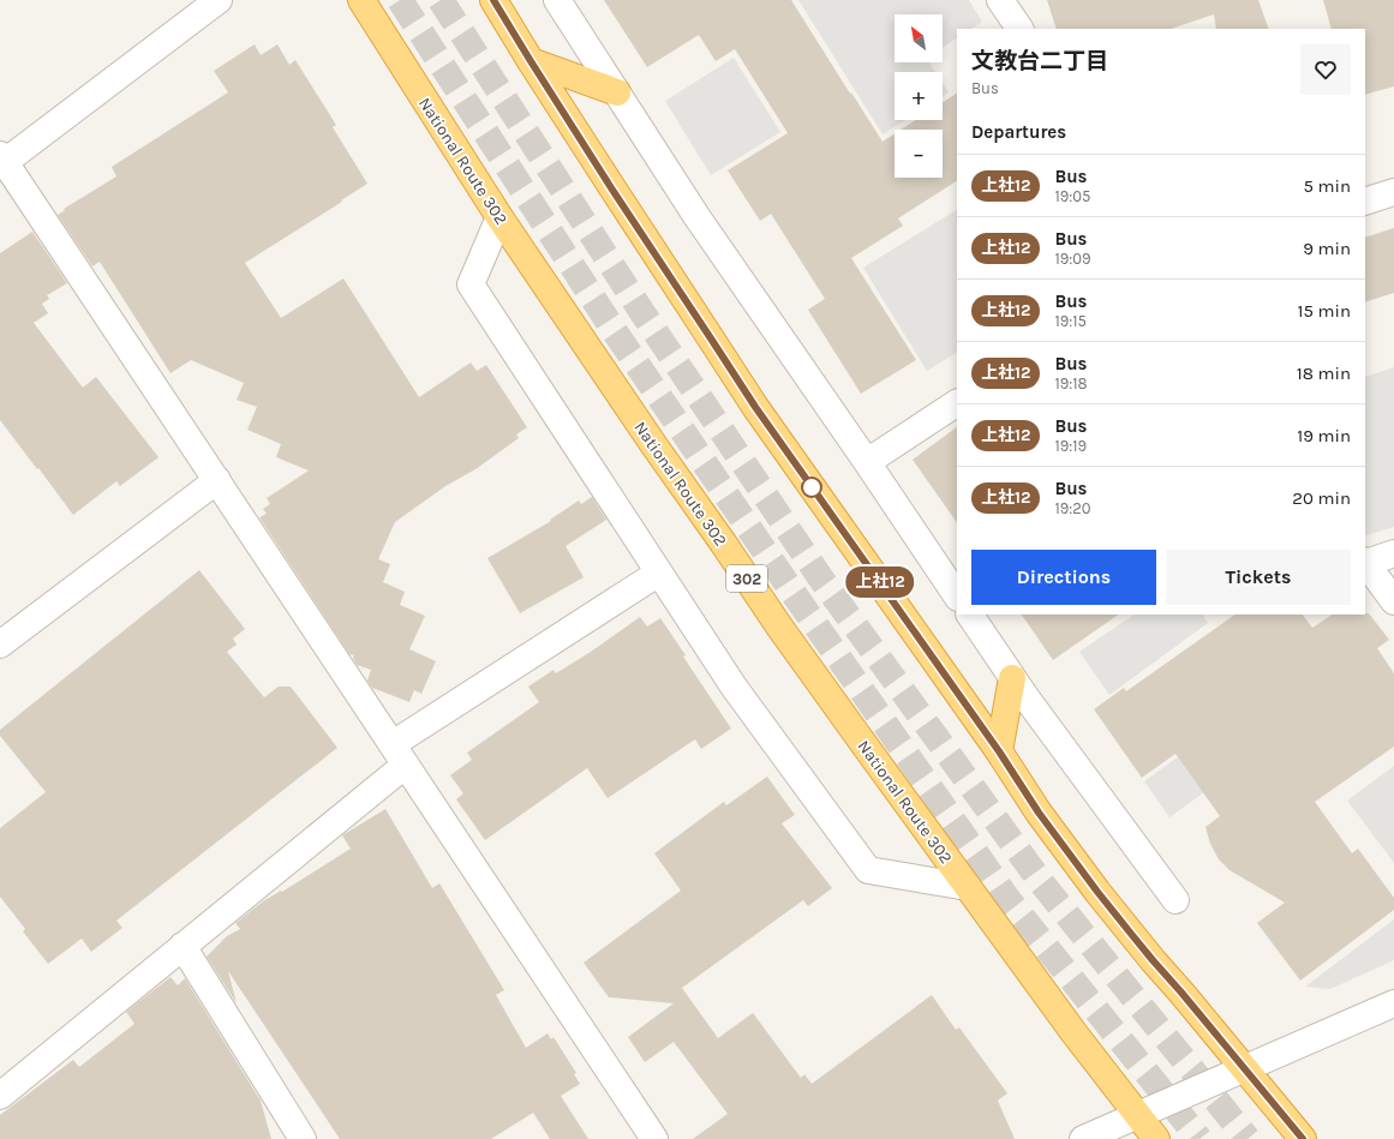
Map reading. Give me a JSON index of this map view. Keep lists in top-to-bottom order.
{
  "streets": {
    "highway": ["National Route 302", "302"]
  },
  "lines": ["bus line 上社12"],
  "north": "top left",
  "page": {
    "on_map": "上社12",
    "map_buttons": ["+", "−"],
    "heading": [
      ["文教台二丁目", "Bus"],
      "Departures"
    ],
    "list": [
      {
        "mark": "上社12",
        "name": "Bus",
        "note": "19:05",
        "value": "5 min"
      },
      {
        "mark": "上社12",
        "name": "Bus",
        "note": "19:09",
        "value": "9 min"
      },
      {
        "mark": "上社12",
        "name": "Bus",
        "note": "19:15",
        "value": "15 min"
      },
      {
        "mark": "上社12",
        "name": "Bus",
        "note": "19:18",
        "value": "18 min"
      },
      {
        "mark": "上社12",
        "name": "Bus",
        "note": "19:19",
        "value": "19 min"
      },
      {
        "mark": "上社12",
        "name": "Bus",
        "note": "19:20",
        "value": "20 min"
      }
    ],
    "buttons": ["Directions", "Tickets"]
  }
}
